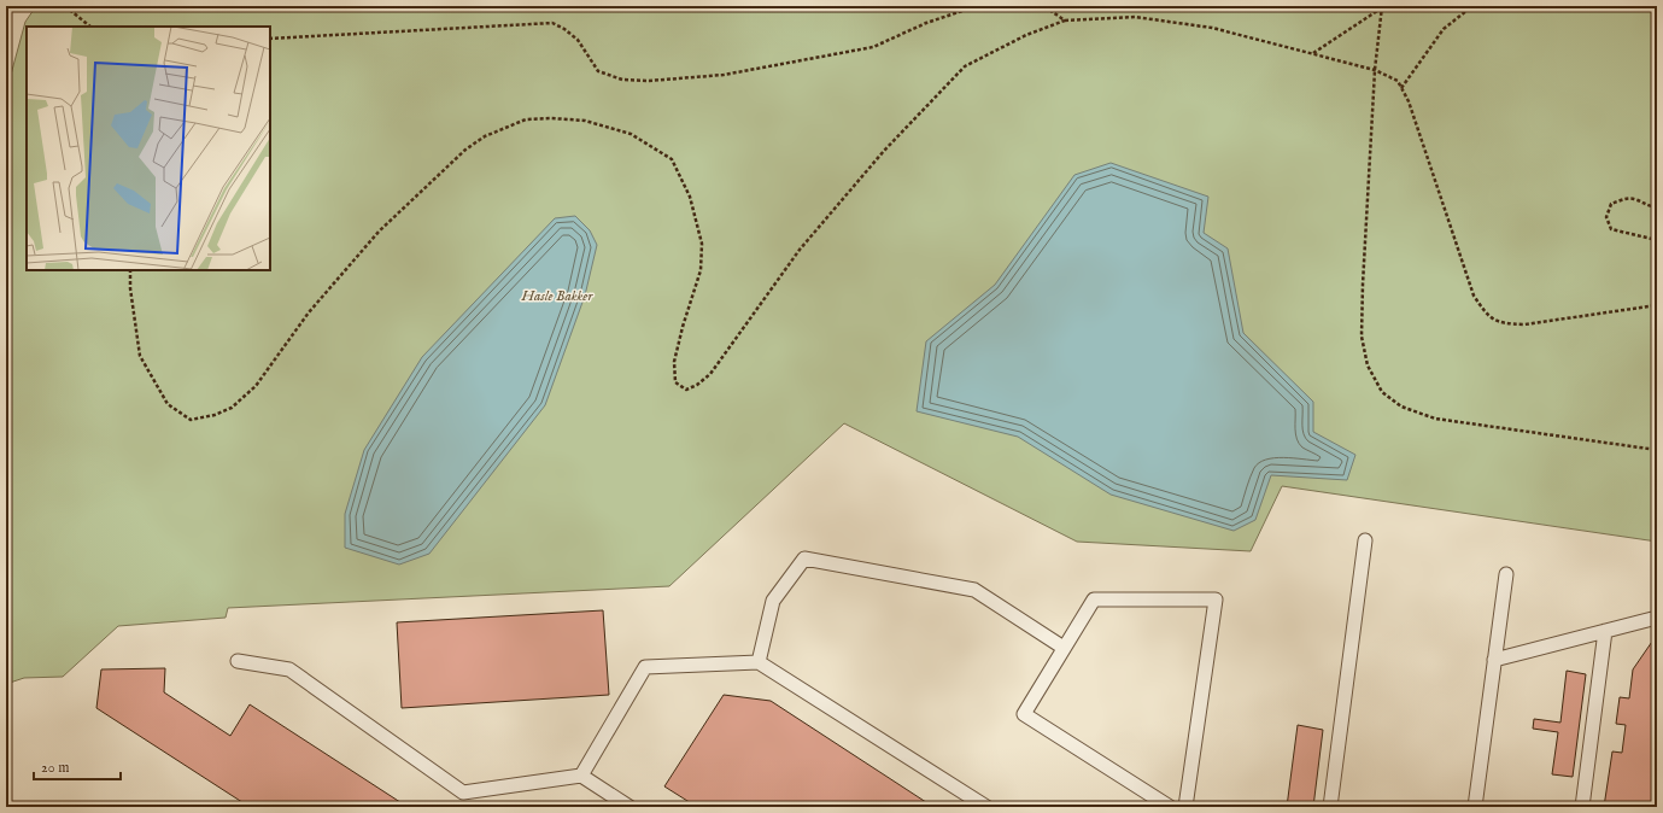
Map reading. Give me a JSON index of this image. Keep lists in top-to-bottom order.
{
  "parks": ["Hasle Bakker"],
  "scale_bar": "20 m"
}
